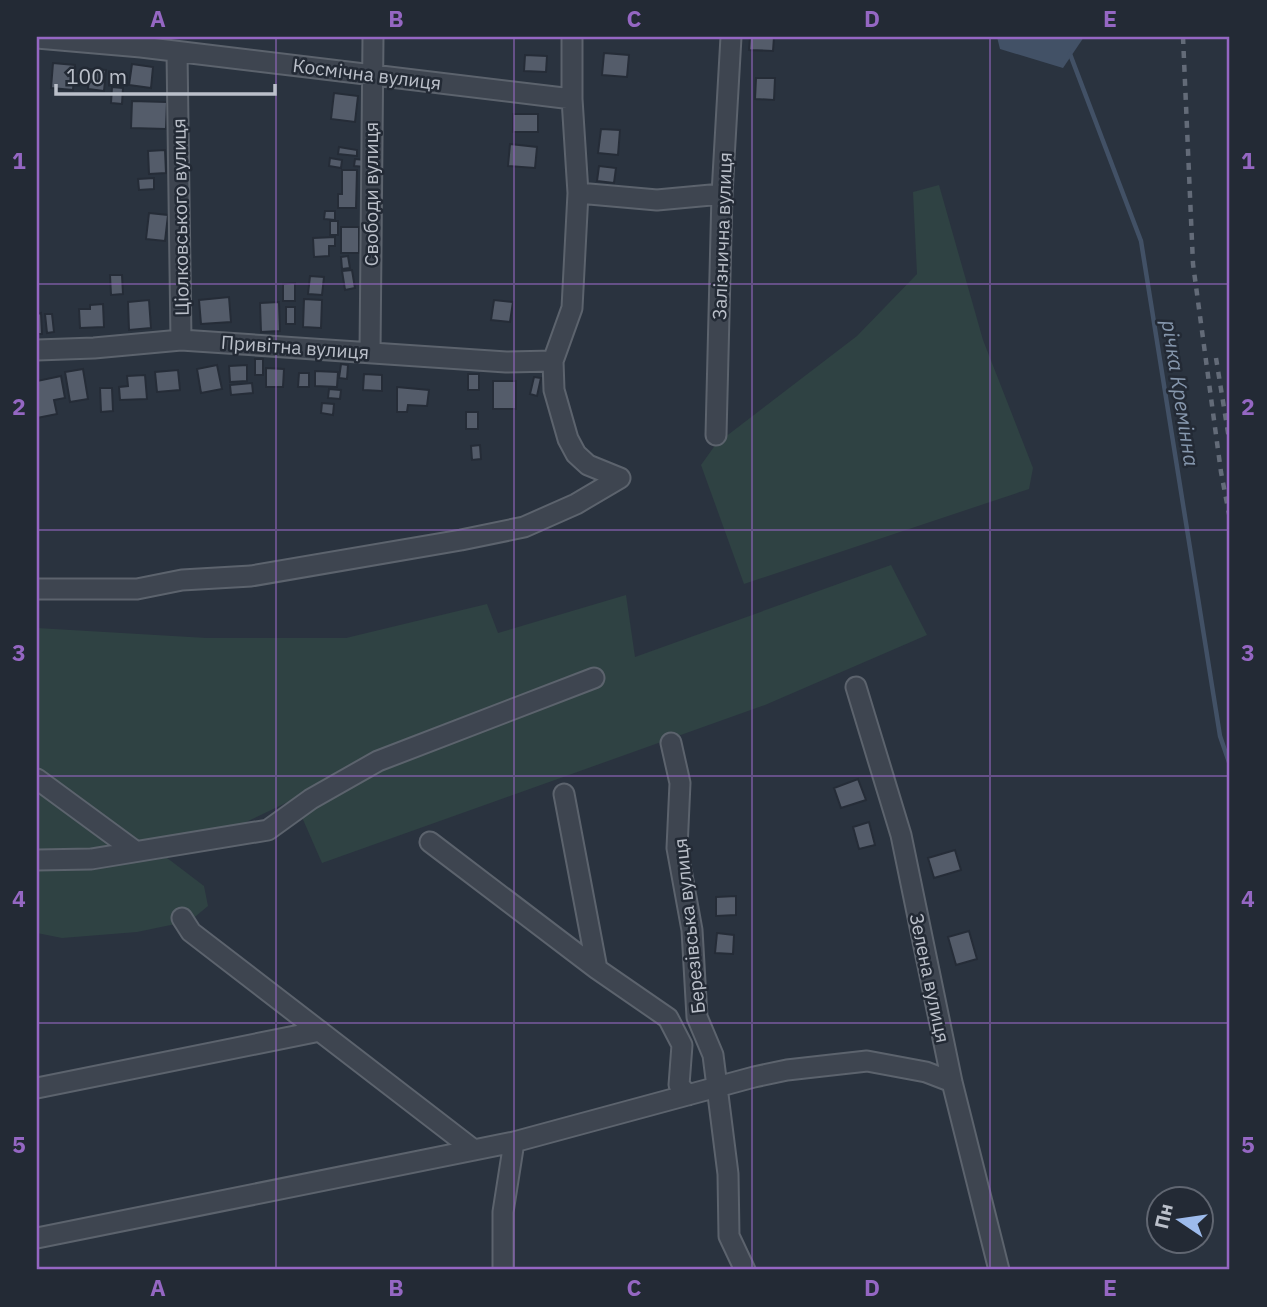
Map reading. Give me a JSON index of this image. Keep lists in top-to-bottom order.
{
  "streets": {
    "street": [
      "Космічна вулиця",
      "Свободи вулиця",
      "Ціолковського вулиця",
      "Залізнична вулиця",
      "Привітна вулиця",
      "Березівська вулиця",
      "Зелена вулиця"
    ]
  },
  "crossings": [
    ["Космічна вулиця", "Свободи вулиця"],
    ["Космічна вулиця", "Ціолковського вулиця"],
    ["Свободи вулиця", "Привітна вулиця"],
    ["Ціолковського вулиця", "Привітна вулиця"]
  ],
  "water": ["річка Кремінна"],
  "scale_bar": "100 m",
  "north": "left",
  "grid": {
    "columns": [
      "A",
      "B",
      "C",
      "D",
      "E"
    ],
    "rows": [
      "1",
      "2",
      "3",
      "4",
      "5"
    ]
  }
}
